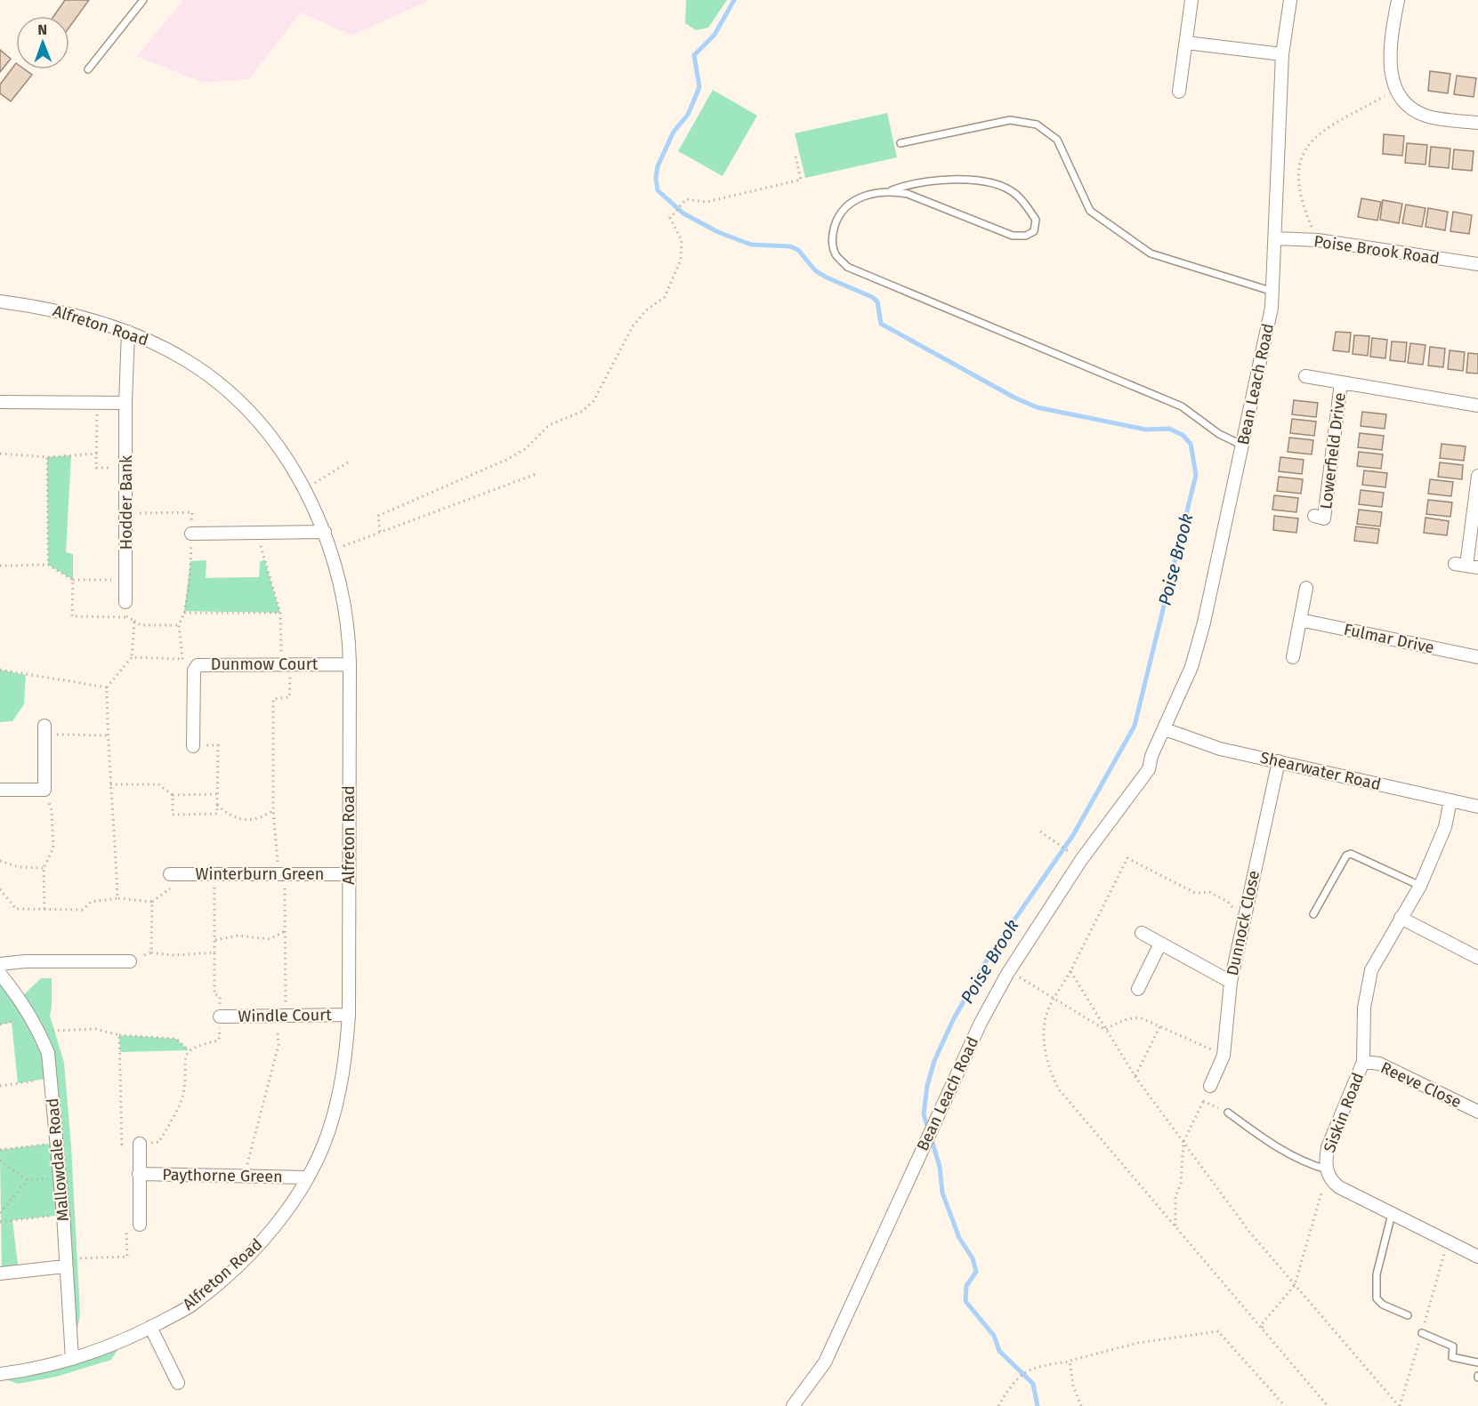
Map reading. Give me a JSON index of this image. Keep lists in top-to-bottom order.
{
  "streets": {
    "street": [
      "Poise Brook Road",
      "Alfreton Road",
      "Bean Leach Road",
      "Lowerfield Drive",
      "Hodder Bank",
      "Fulmar Drive",
      "Dunmow Court",
      "Shearwater Road",
      "Winterburn Green",
      "Dunnock Close",
      "Windle Court",
      "Reeve Close",
      "Siskin Road",
      "Mallowdale Road",
      "Paythorne Green"
    ]
  },
  "crossings": [
    ["Poise Brook Road", "Bean Leach Road"],
    ["Alfreton Road", "Hodder Bank"],
    ["Alfreton Road", "Dunmow Court"],
    ["Alfreton Road", "Winterburn Green"],
    ["Alfreton Road", "Windle Court"],
    ["Alfreton Road", "Mallowdale Road"],
    ["Alfreton Road", "Paythorne Green"],
    ["Bean Leach Road", "Shearwater Road"],
    ["Shearwater Road", "Dunnock Close"],
    ["Shearwater Road", "Siskin Road"],
    ["Reeve Close", "Siskin Road"]
  ],
  "water": ["Poise Brook"],
  "north": "top"
}
